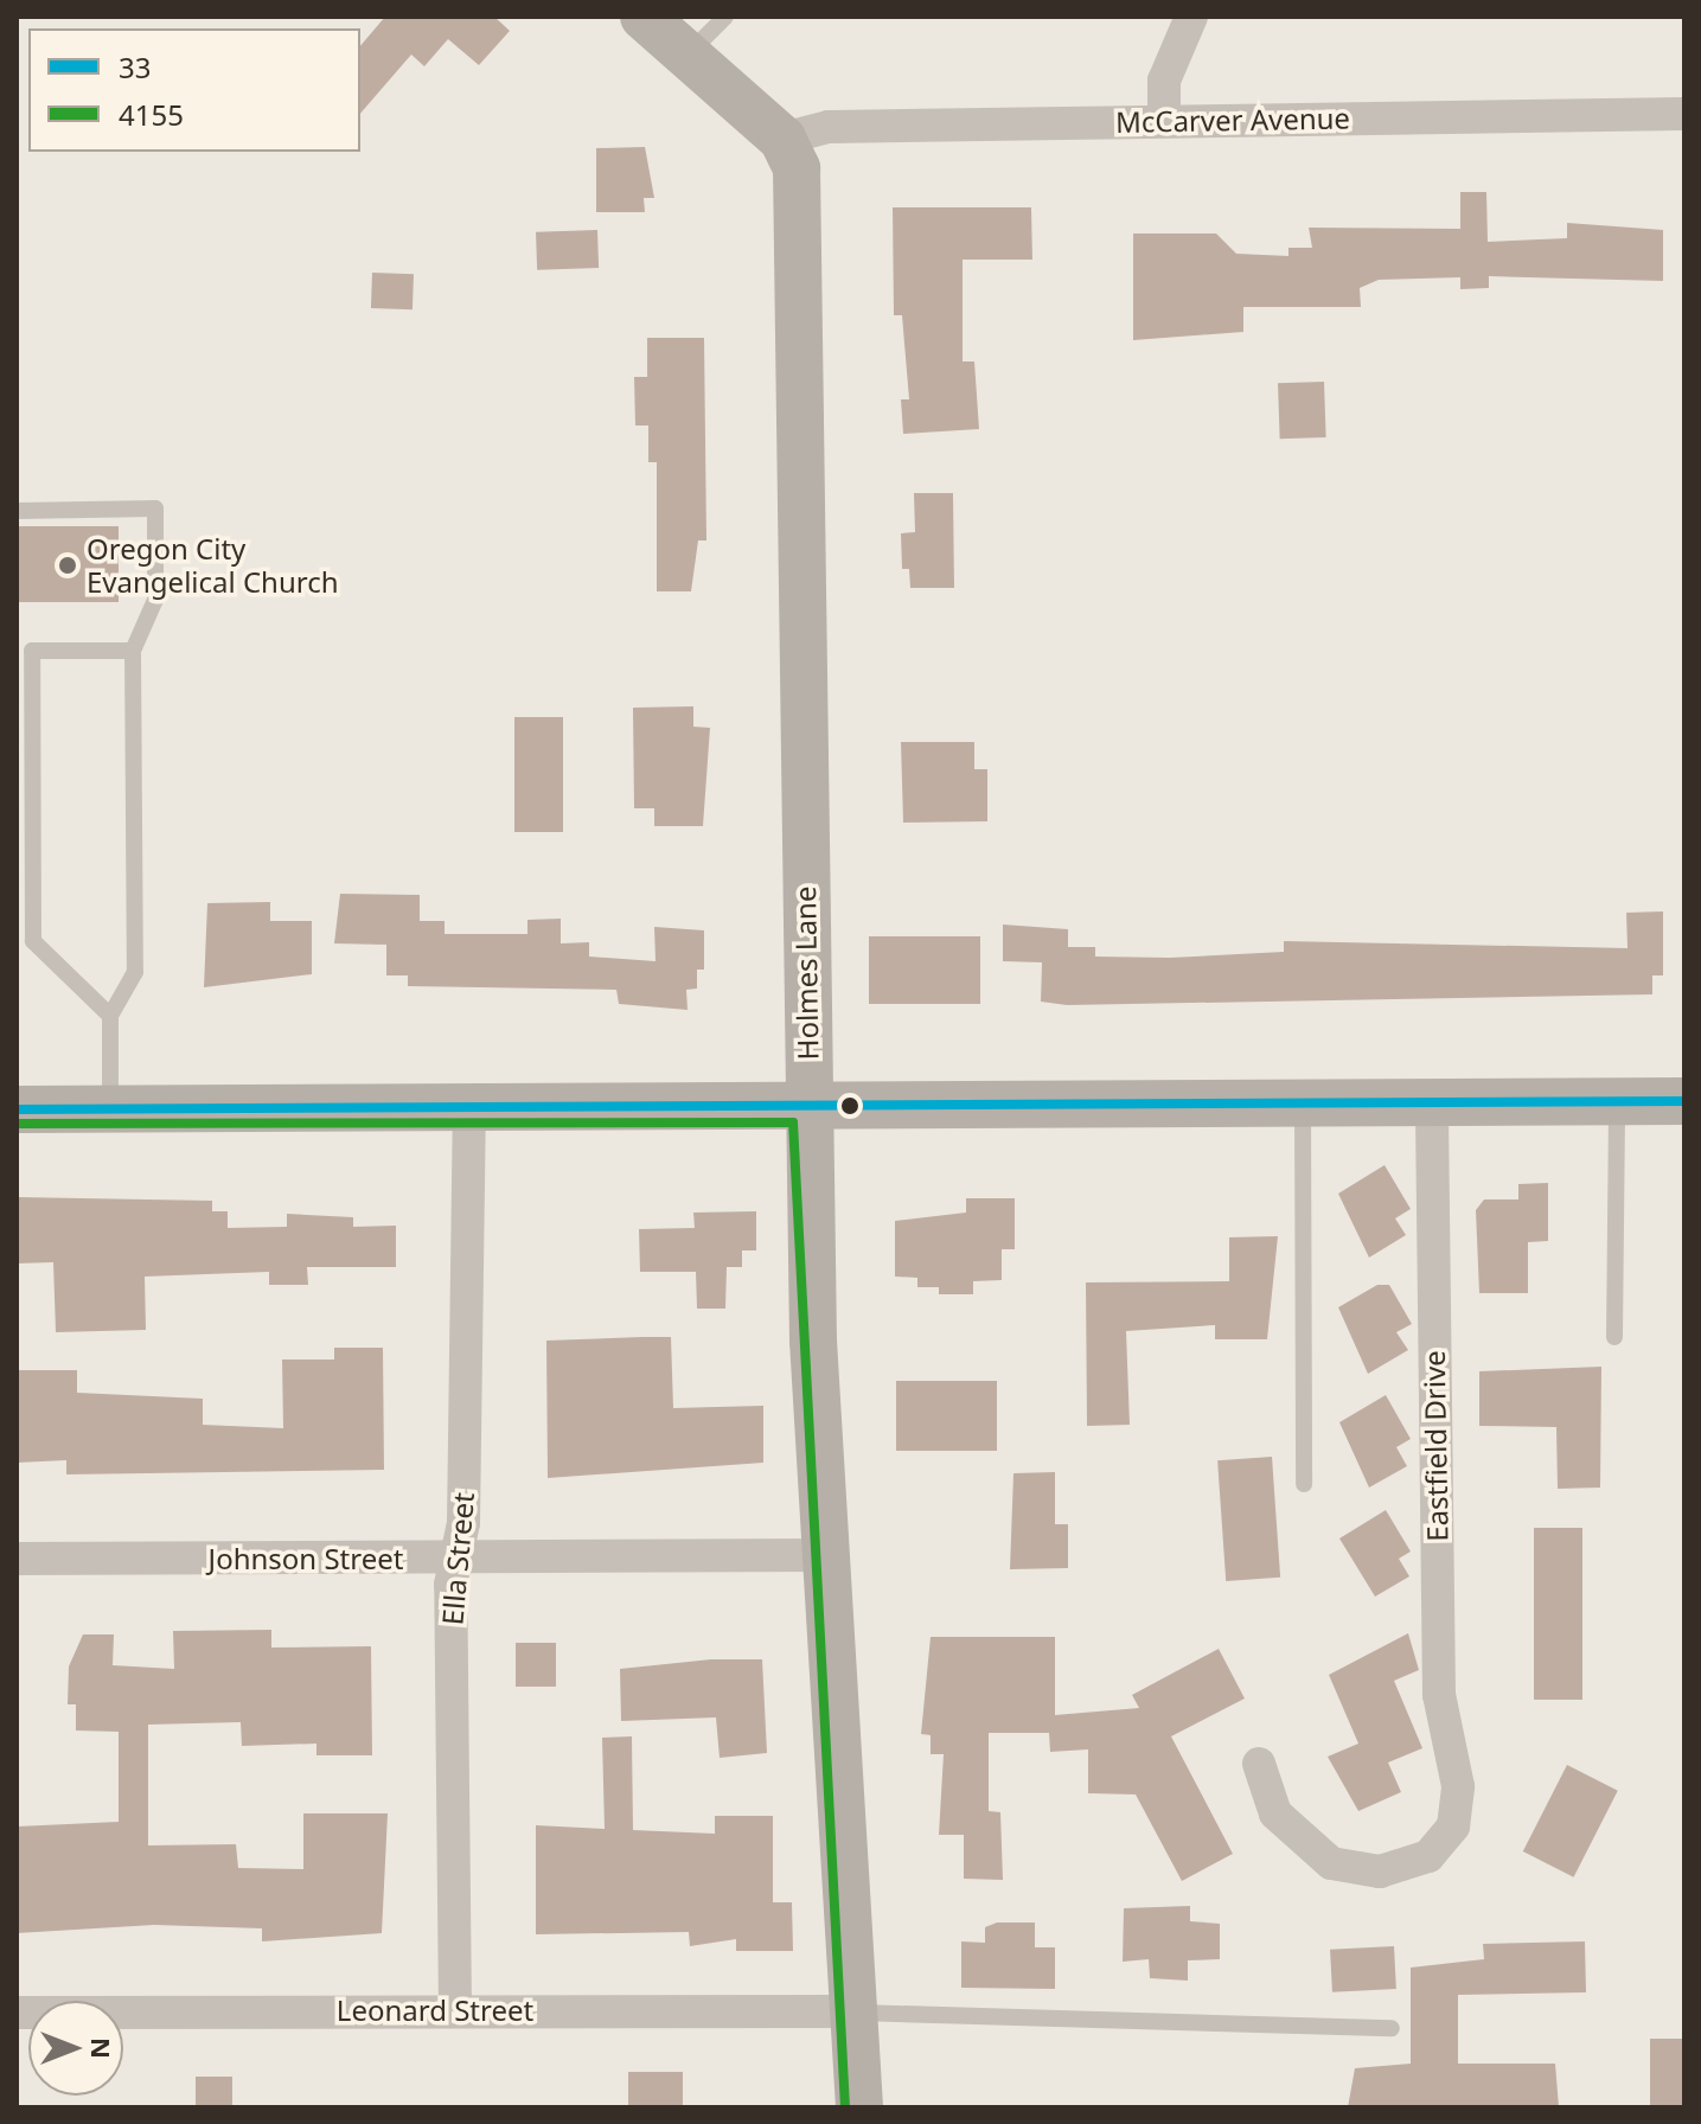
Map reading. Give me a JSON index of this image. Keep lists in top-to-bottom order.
{
  "streets": {
    "street": [
      "McCarver Avenue",
      "Holmes Lane",
      "Eastfield Drive",
      "Johnson Street",
      "Ella Street",
      "Leonard Street"
    ]
  },
  "crossings": [
    ["McCarver Avenue", "Holmes Lane"],
    ["Holmes Lane", "Johnson Street"],
    ["Holmes Lane", "Leonard Street"],
    ["Johnson Street", "Ella Street"],
    ["Ella Street", "Leonard Street"]
  ],
  "places": ["Oregon City Evangelical Church"],
  "lines": ["transit line 33", "transit line 4155"],
  "legend": ["33", "4155"],
  "north": "right"
}
